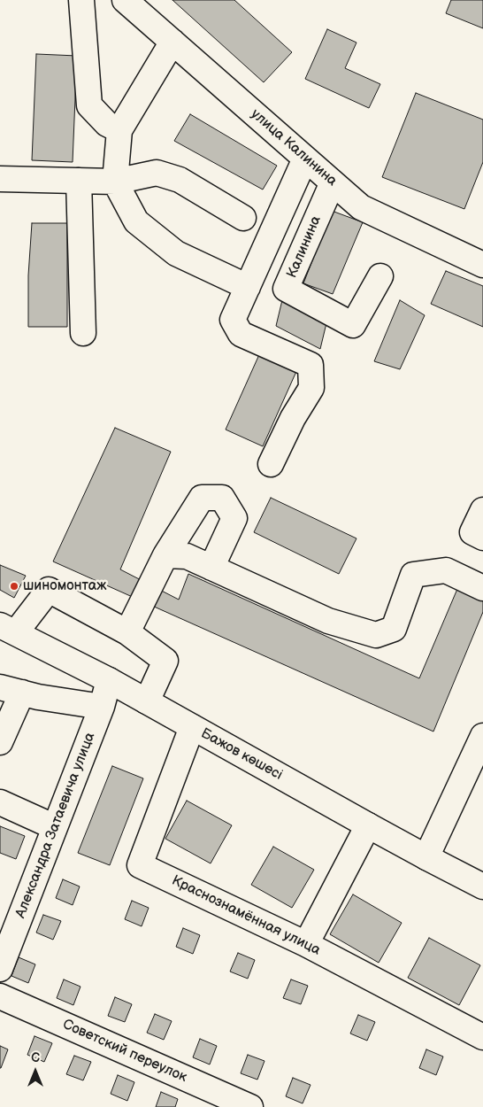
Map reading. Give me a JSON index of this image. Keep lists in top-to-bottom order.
{
  "streets": {
    "street": [
      "улица Калинина",
      "Калинина",
      "Бажов көшесі",
      "Александра Затаевича улица",
      "Краснознамённая улица",
      "Советский переулок"
    ]
  },
  "crossings": [
    ["улица Калинина", "Калинина"],
    ["Бажов көшесі", "Александра Затаевича улица"],
    ["Бажов көшесі", "Краснознамённая улица"]
  ],
  "places": ["шиномонтаж"],
  "north": "top"
}
